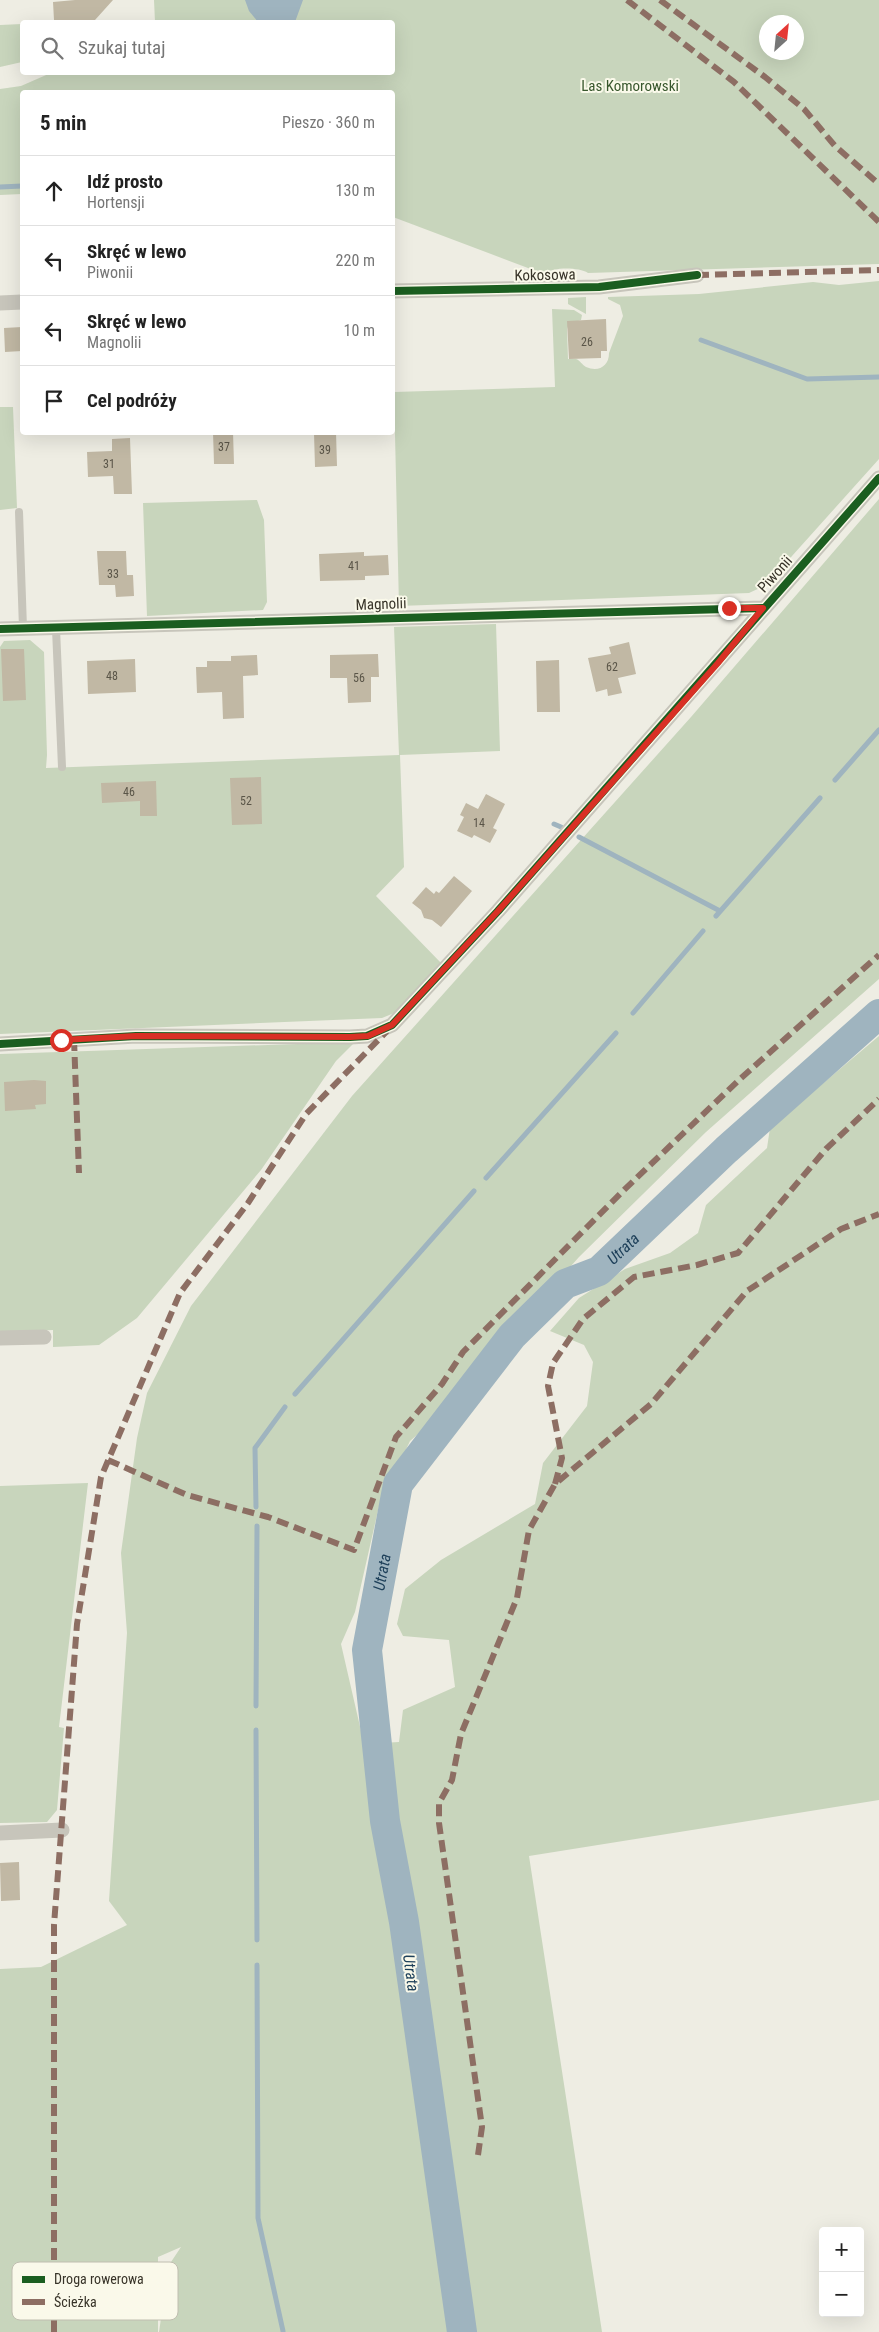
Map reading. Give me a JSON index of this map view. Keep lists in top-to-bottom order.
{
  "streets": {
    "street": ["Kokosowa", "Piwonii", "Magnolii"]
  },
  "crossings": [
    ["Piwonii", "Magnolii"]
  ],
  "water": ["Utrata"],
  "parks": ["Las Komorowski"],
  "house_numbers": [
    "26",
    "37",
    "39",
    "31",
    "41",
    "33",
    "62",
    "48",
    "56",
    "46",
    "52",
    "14"
  ],
  "legend": ["Droga rowerowa", "Ścieżka"],
  "north": "top right",
  "page": {
    "search": "Szukaj tutaj",
    "heading": ["5 min", "Pieszo · 360 m"],
    "list": [
      ["Idź prosto", "Hortensji", "130 m"],
      ["Skręć w lewo", "Piwonii", "220 m"],
      ["Skręć w lewo", "Magnolii", "10 m"],
      "Cel podróży"
    ],
    "map_buttons": ["+", "−"]
  }
}
